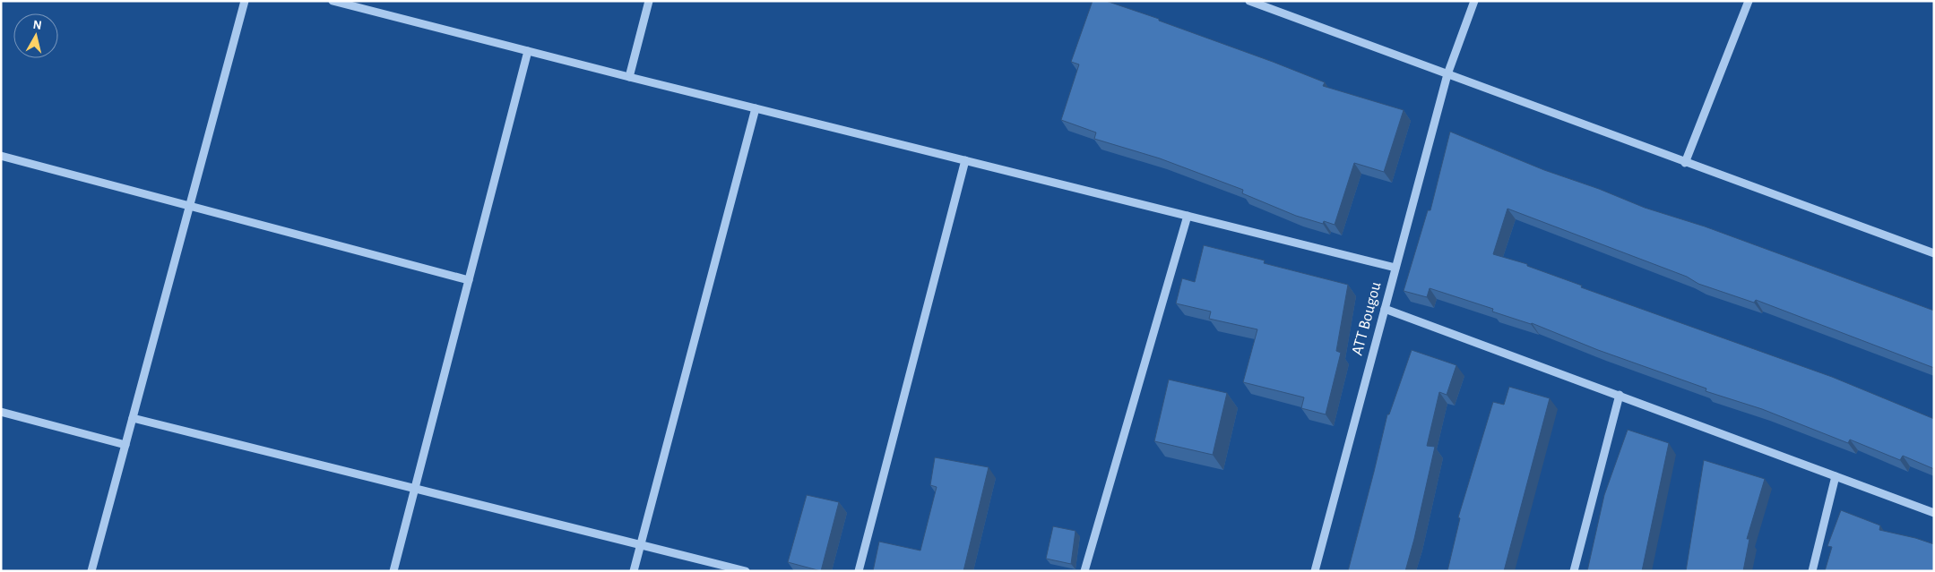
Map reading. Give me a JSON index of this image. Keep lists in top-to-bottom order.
{
  "streets": {
    "street": ["ATT Bougou"]
  },
  "north": "top"
}
